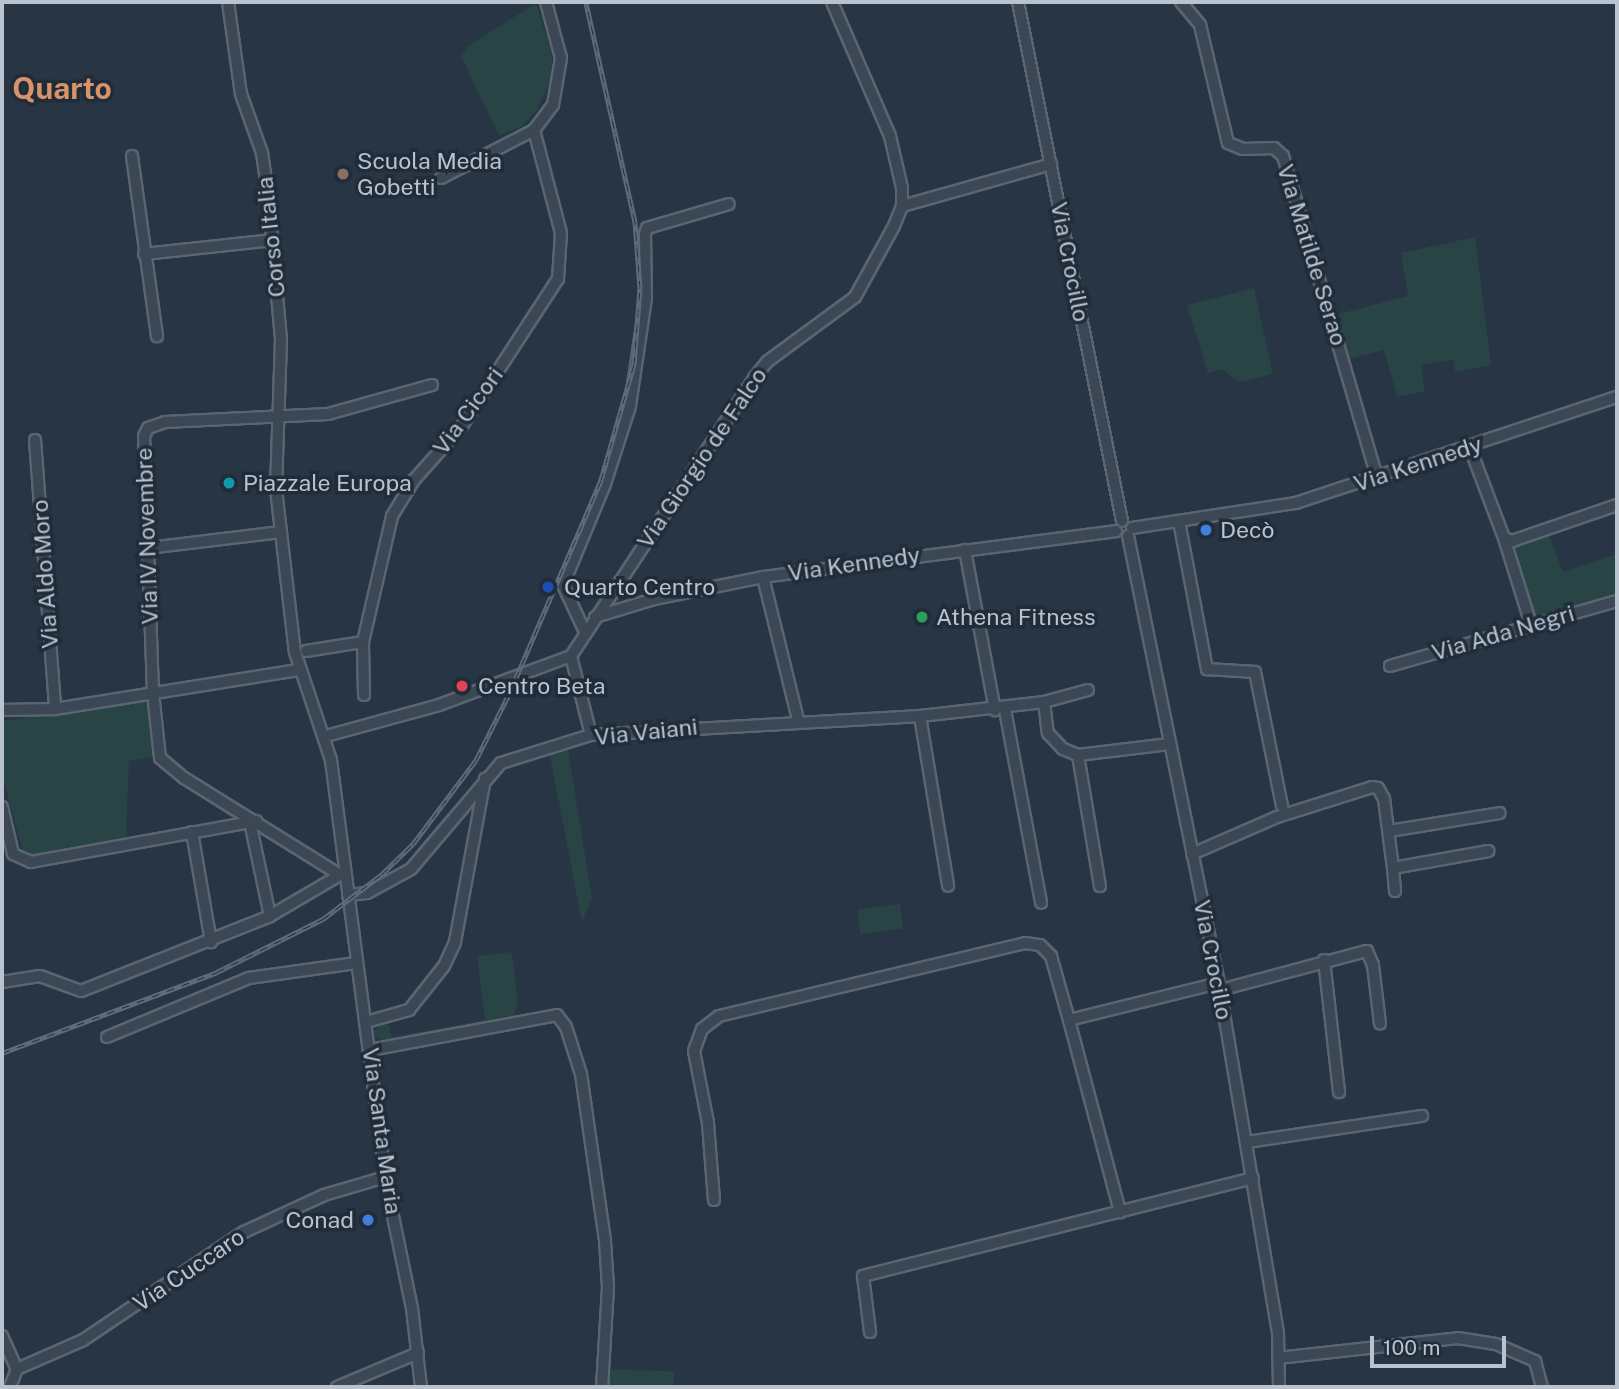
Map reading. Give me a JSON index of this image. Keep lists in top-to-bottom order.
{
  "streets": {
    "street": [
      "Corso Italia",
      "Via Matilde Serao",
      "Via Crocillo",
      "Via Cicori",
      "Via Giorgio de Falco",
      "Via Kennedy",
      "Via IV Novembre",
      "Via Aldo Moro",
      "Via Ada Negri",
      "Via Vaiani",
      "Via Santa Maria",
      "Via Cuccaro"
    ]
  },
  "crossings": [
    ["Corso Italia", "Via IV Novembre"],
    ["Corso Italia", "Via Santa Maria"],
    ["Via Matilde Serao", "Via Kennedy"],
    ["Via Crocillo", "Via Kennedy"],
    ["Via Giorgio de Falco", "Via Kennedy"],
    ["Via Vaiani", "Via Santa Maria"],
    ["Via Santa Maria", "Via Cuccaro"]
  ],
  "districts": ["Quarto"],
  "places": [
    "Scuola Media Gobetti",
    "Piazzale Europa",
    "Decò",
    "Quarto Centro",
    "Athena Fitness",
    "Centro Beta",
    "Conad"
  ],
  "scale_bar": "100 m"
}
